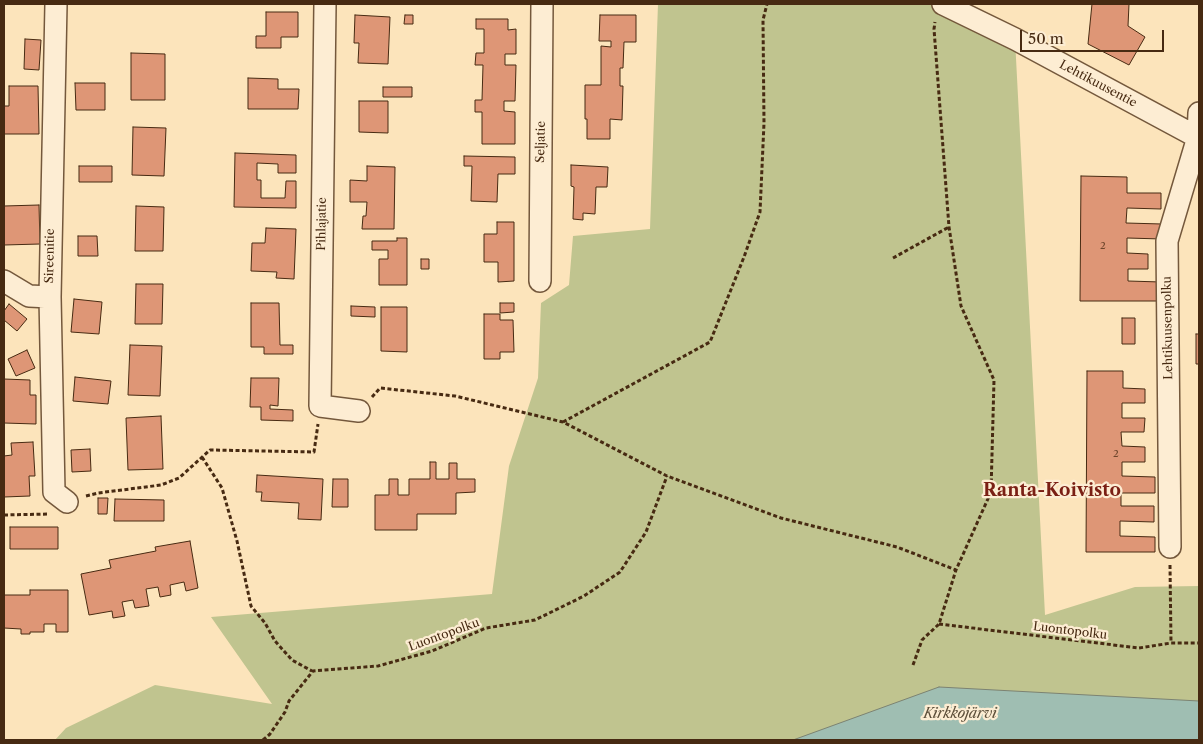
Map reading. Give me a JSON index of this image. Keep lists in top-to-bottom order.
{
  "streets": {
    "street": [
      "Lehtikuusentie",
      "Seljatie",
      "Pihlajatie",
      "Sireenitie",
      "Lehtikuusenpolku"
    ],
    "path": ["Luontopolku"]
  },
  "crossings": [
    ["Lehtikuusentie", "Lehtikuusenpolku"]
  ],
  "districts": ["Ranta-Koivisto"],
  "water": ["Kirkkojärvi"],
  "house_numbers": ["2", "2"],
  "scale_bar": "50 m"
}
